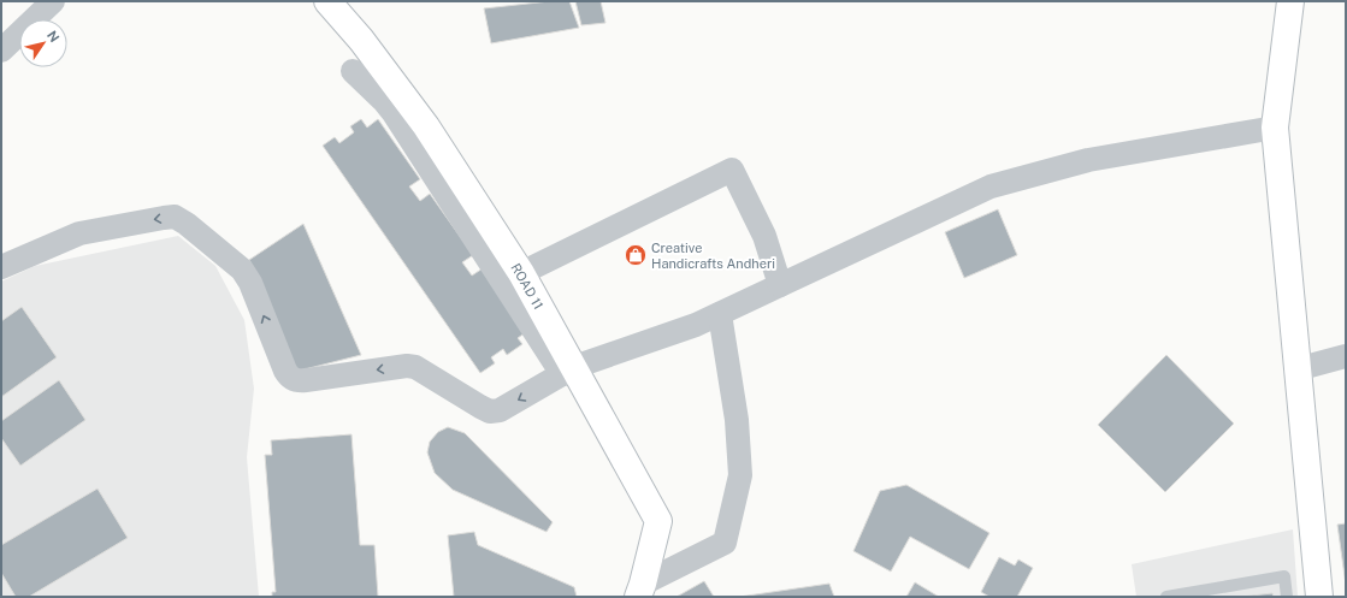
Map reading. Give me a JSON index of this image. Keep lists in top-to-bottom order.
{
  "streets": {
    "street": ["ROAD 11"]
  },
  "places": {
    "shop": ["Creative Handicrafts Andheri"]
  },
  "north": "top right"
}
